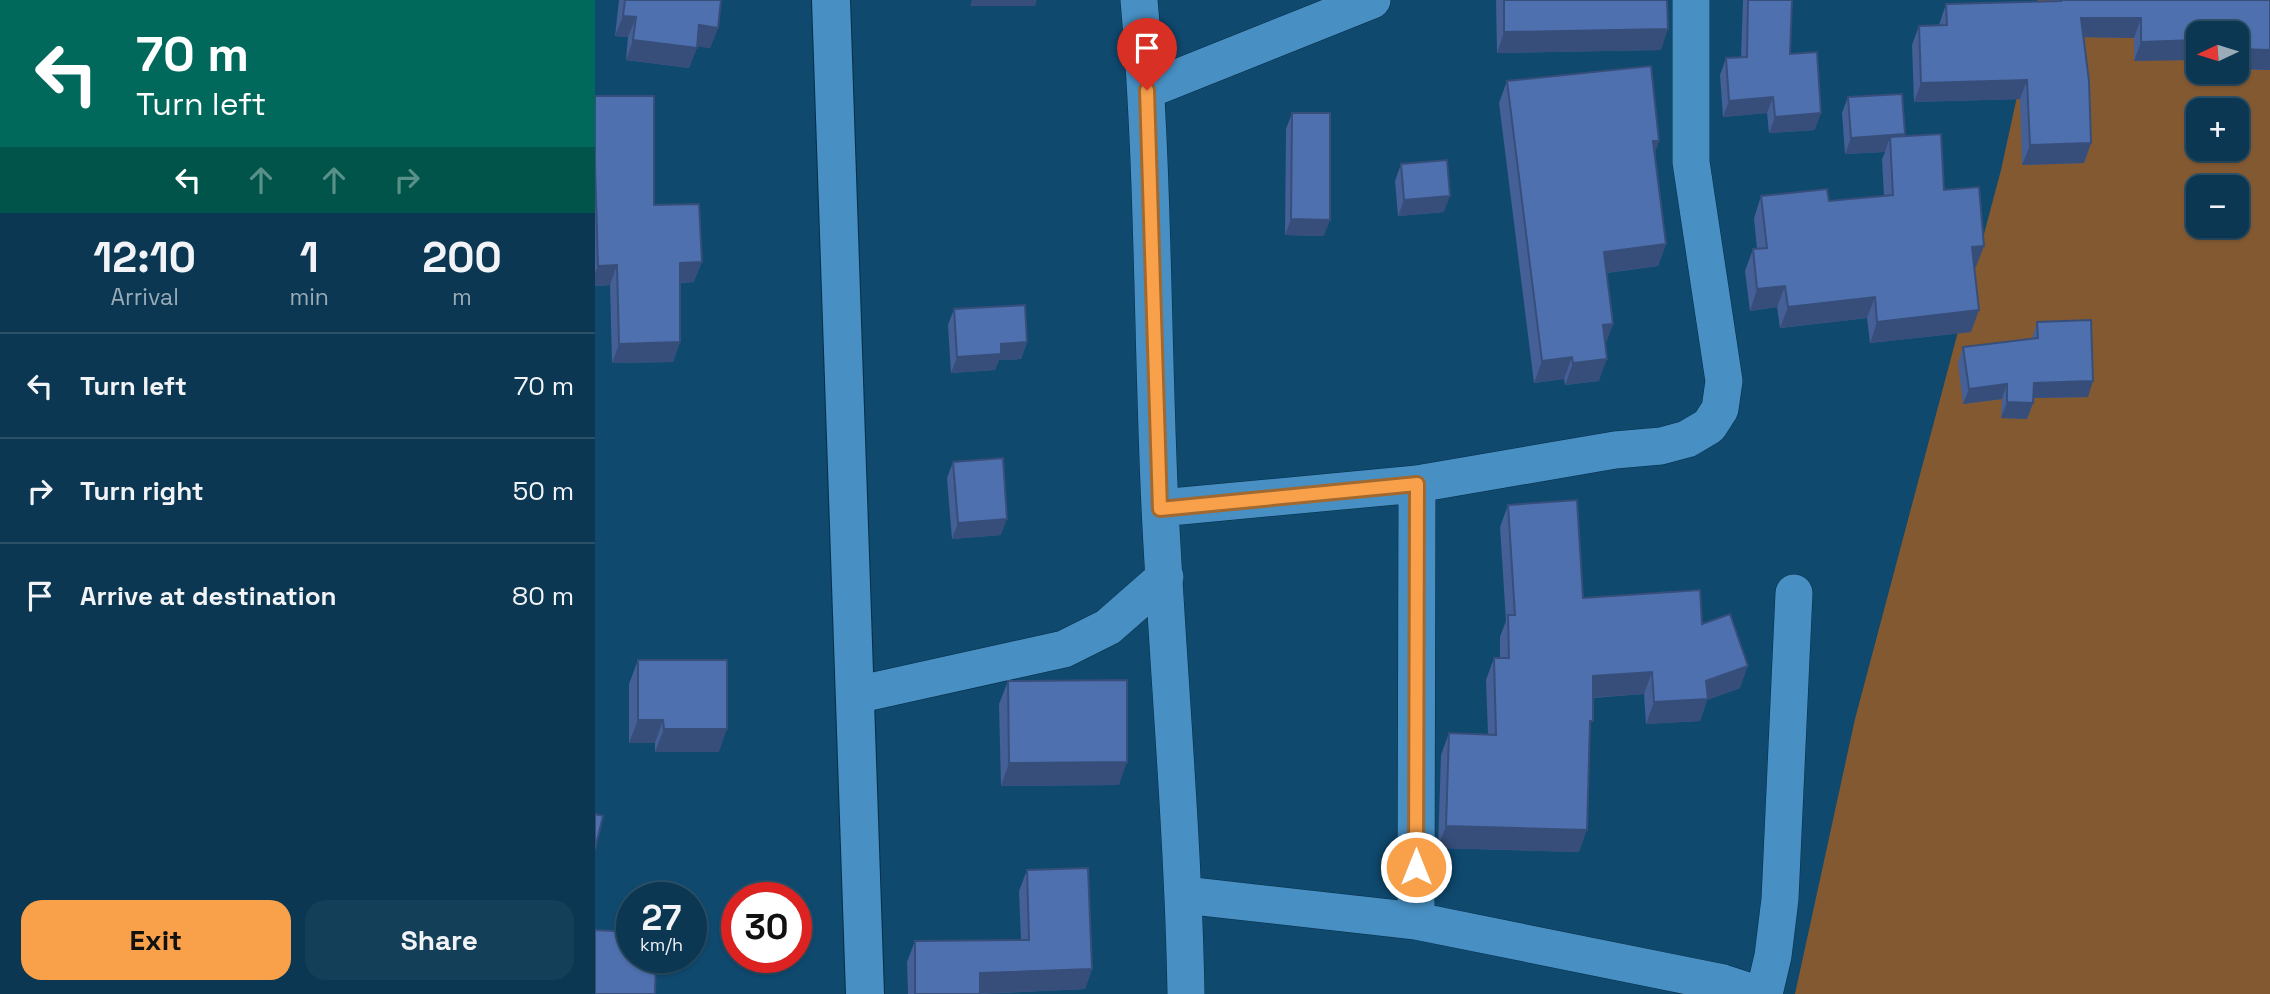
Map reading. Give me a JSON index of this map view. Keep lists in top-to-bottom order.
{
  "north": "left",
  "page": {
    "turn": ["70 m", "Turn left"],
    "map_buttons": ["+", "−"],
    "eta": [
      "12:10",
      "Arrival",
      "1",
      "min",
      "200",
      "m"
    ],
    "list": [
      {
        "name": "Turn left",
        "value": "70 m"
      },
      {
        "name": "Turn right",
        "value": "50 m"
      },
      {
        "name": "Arrive at destination",
        "value": "80 m"
      }
    ],
    "speed": "27 km/h",
    "limit": "30",
    "buttons": ["Exit", "Share"]
  }
}
